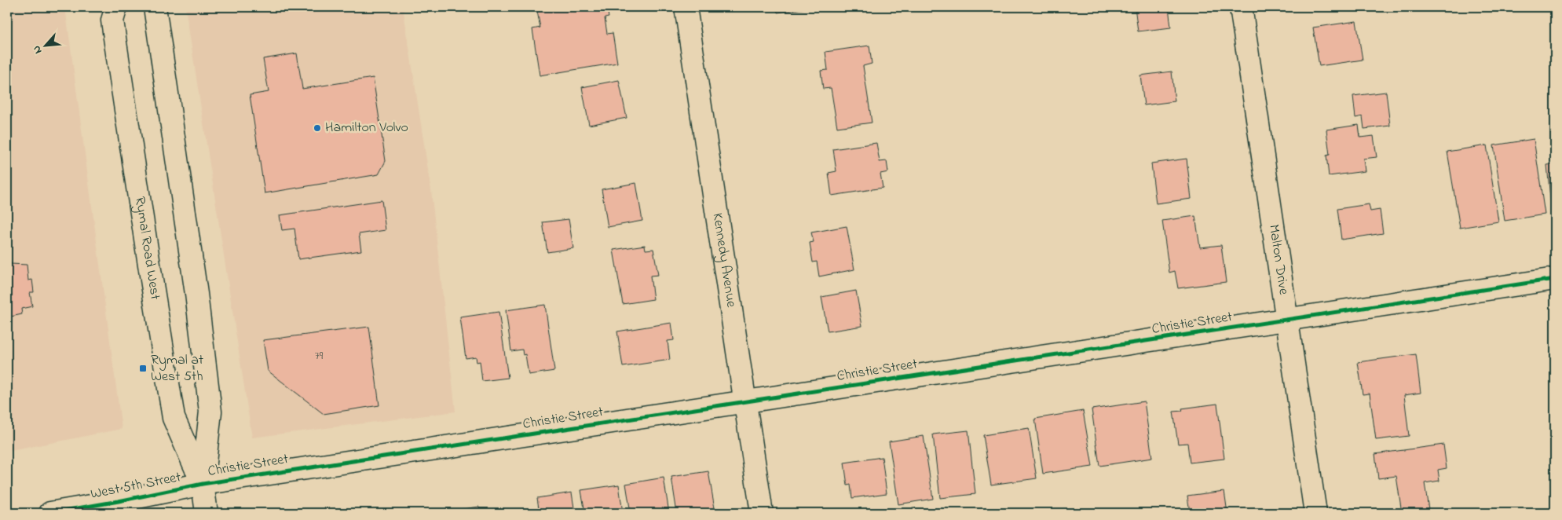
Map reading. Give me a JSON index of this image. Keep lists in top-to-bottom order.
{
  "streets": {
    "street": [
      "Rymal Road West",
      "Kennedy Avenue",
      "Malton Drive",
      "Christie Street",
      "West 5th Street"
    ]
  },
  "crossings": [
    ["Rymal Road West", "Christie Street"],
    ["Rymal Road West", "West 5th Street"],
    ["Kennedy Avenue", "Christie Street"],
    ["Malton Drive", "Christie Street"],
    ["Christie Street", "West 5th Street"]
  ],
  "places": {
    "other": ["Hamilton Volvo"],
    "transit": ["Rymal at West 5th"]
  },
  "house_numbers": ["79"],
  "north": "bottom left"
}
